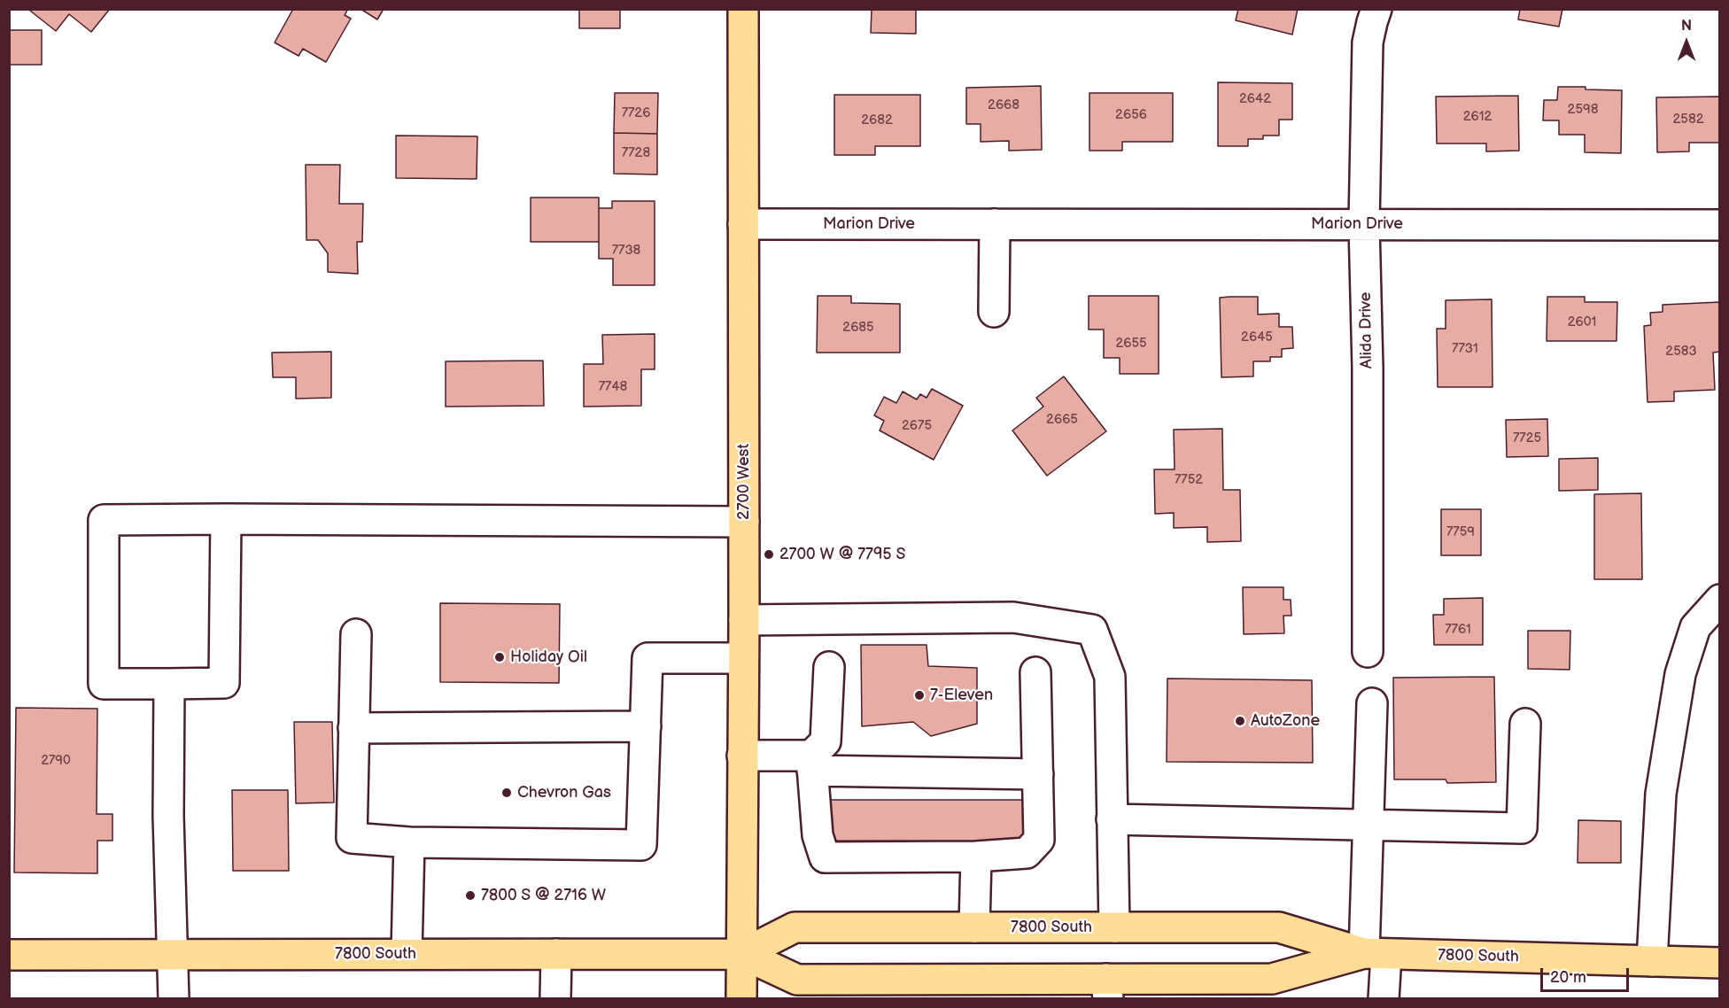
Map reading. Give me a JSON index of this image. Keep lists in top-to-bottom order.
{
  "streets": {
    "main road": ["2700 West", "7800 South"],
    "street": ["Marion Drive", "Alida Drive"]
  },
  "crossings": [
    ["Marion Drive", "Alida Drive"],
    ["Marion Drive", "2700 West"],
    ["2700 West", "7800 South"]
  ],
  "places": [
    "2700 W @ 7795 S",
    "Holiday Oil",
    "7-Eleven",
    "AutoZone",
    "Chevron Gas",
    "7800 S @ 2716 W"
  ],
  "house_numbers": [
    "2642",
    "2668",
    "2598",
    "7726",
    "2656",
    "2612",
    "2582",
    "2682",
    "7728",
    "7738",
    "2601",
    "2685",
    "2645",
    "2655",
    "7731",
    "2583",
    "7748",
    "2665",
    "2675",
    "7725",
    "7752",
    "7759",
    "7761",
    "2790"
  ],
  "scale_bar": "20 m",
  "north": "top"
}
